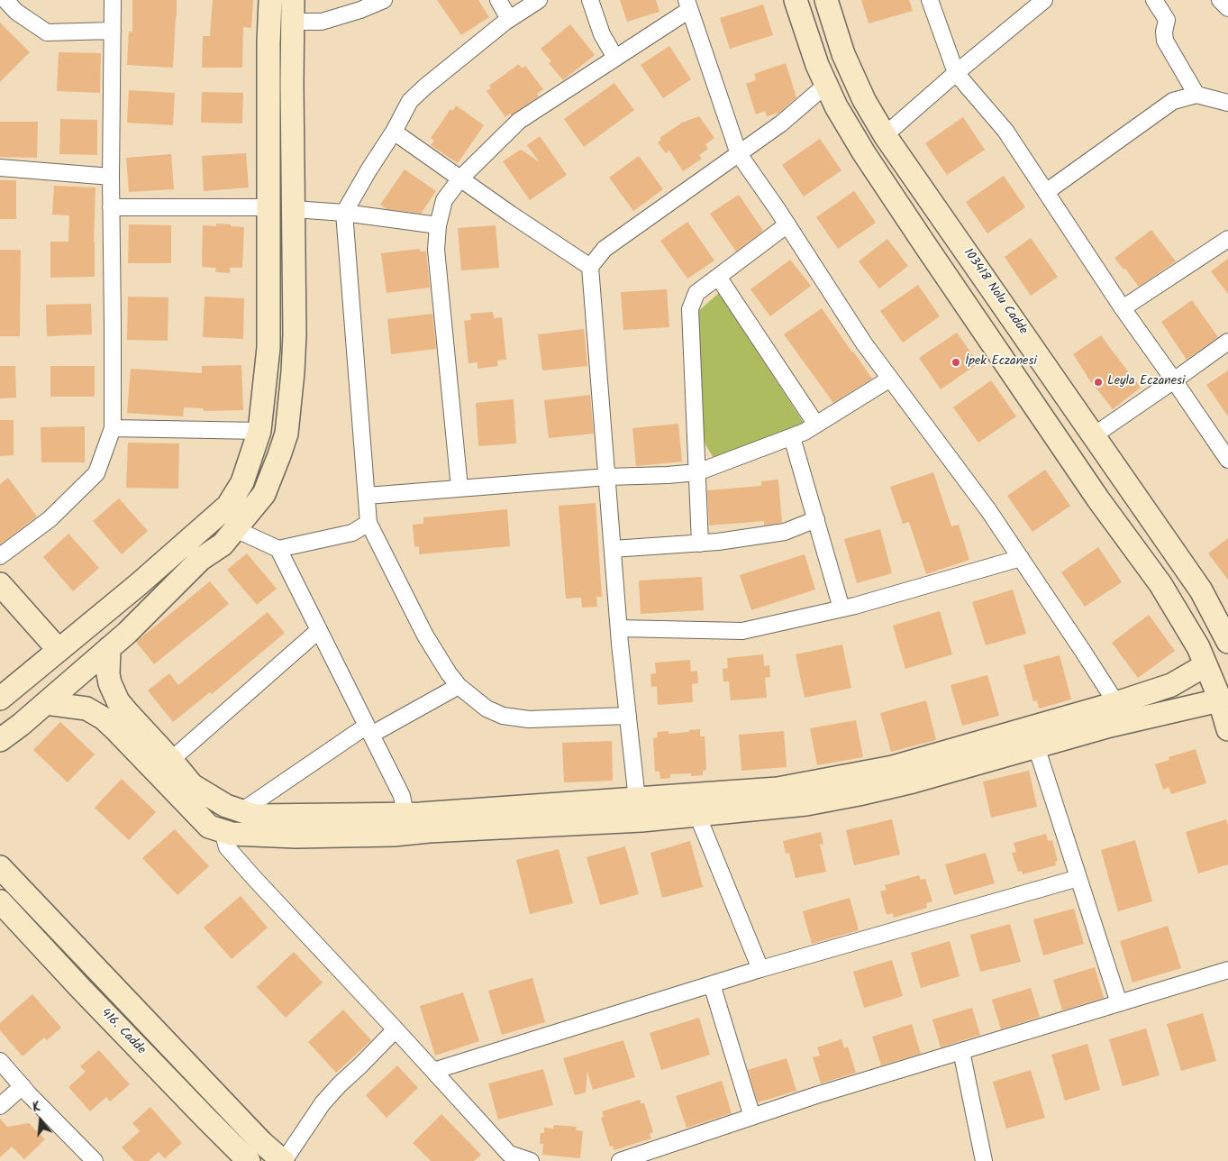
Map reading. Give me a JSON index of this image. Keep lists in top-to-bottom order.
{
  "streets": {
    "main road": ["103418 Nolu Cadde", "416. Cadde"]
  },
  "places": ["İpek Eczanesi", "Leyla Eczanesi"],
  "north": "top"
}
